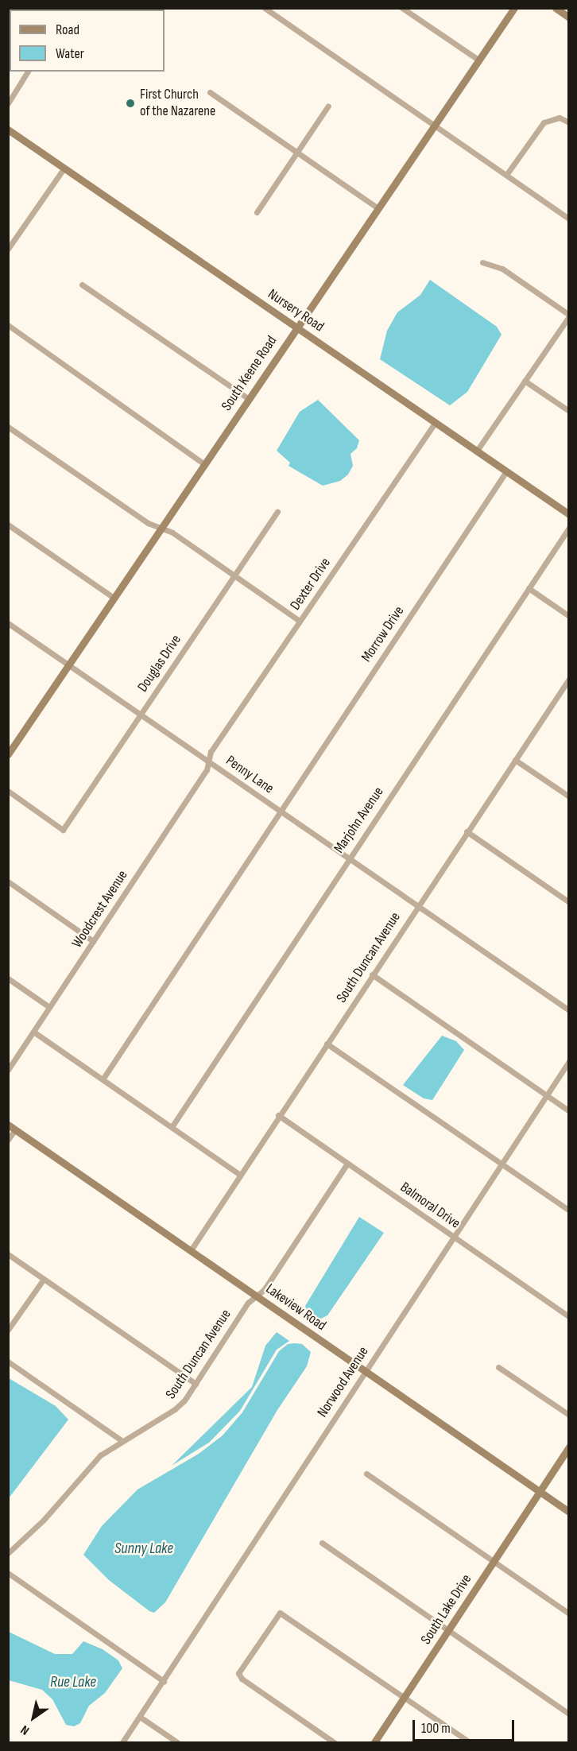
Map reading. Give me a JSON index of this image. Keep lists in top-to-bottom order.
{
  "streets": {
    "street": [
      "Nursery Road",
      "South Keene Road",
      "Dexter Drive",
      "Morrow Drive",
      "Douglas Drive",
      "Penny Lane",
      "Marjohn Avenue",
      "Woodcrest Avenue",
      "South Duncan Avenue",
      "Balmoral Drive",
      "Lakeview Road",
      "Norwood Avenue",
      "South Lake Drive"
    ]
  },
  "crossings": [
    ["Nursery Road", "South Keene Road"],
    ["Nursery Road", "Dexter Drive"],
    ["Nursery Road", "Morrow Drive"],
    ["South Keene Road", "Penny Lane"],
    ["Dexter Drive", "Penny Lane"],
    ["Dexter Drive", "Woodcrest Avenue"],
    ["Morrow Drive", "Penny Lane"],
    ["Douglas Drive", "Penny Lane"],
    ["Penny Lane", "Marjohn Avenue"],
    ["Penny Lane", "Woodcrest Avenue"],
    ["Penny Lane", "South Duncan Avenue"],
    ["South Duncan Avenue", "Balmoral Drive"],
    ["South Duncan Avenue", "Lakeview Road"],
    ["Balmoral Drive", "Norwood Avenue"],
    ["Lakeview Road", "Norwood Avenue"],
    ["Lakeview Road", "South Lake Drive"]
  ],
  "water": ["Sunny Lake", "Rue Lake"],
  "places": ["First Church of the Nazarene"],
  "legend": ["Road", "Water"],
  "scale_bar": "100 m",
  "north": "bottom left"
}
